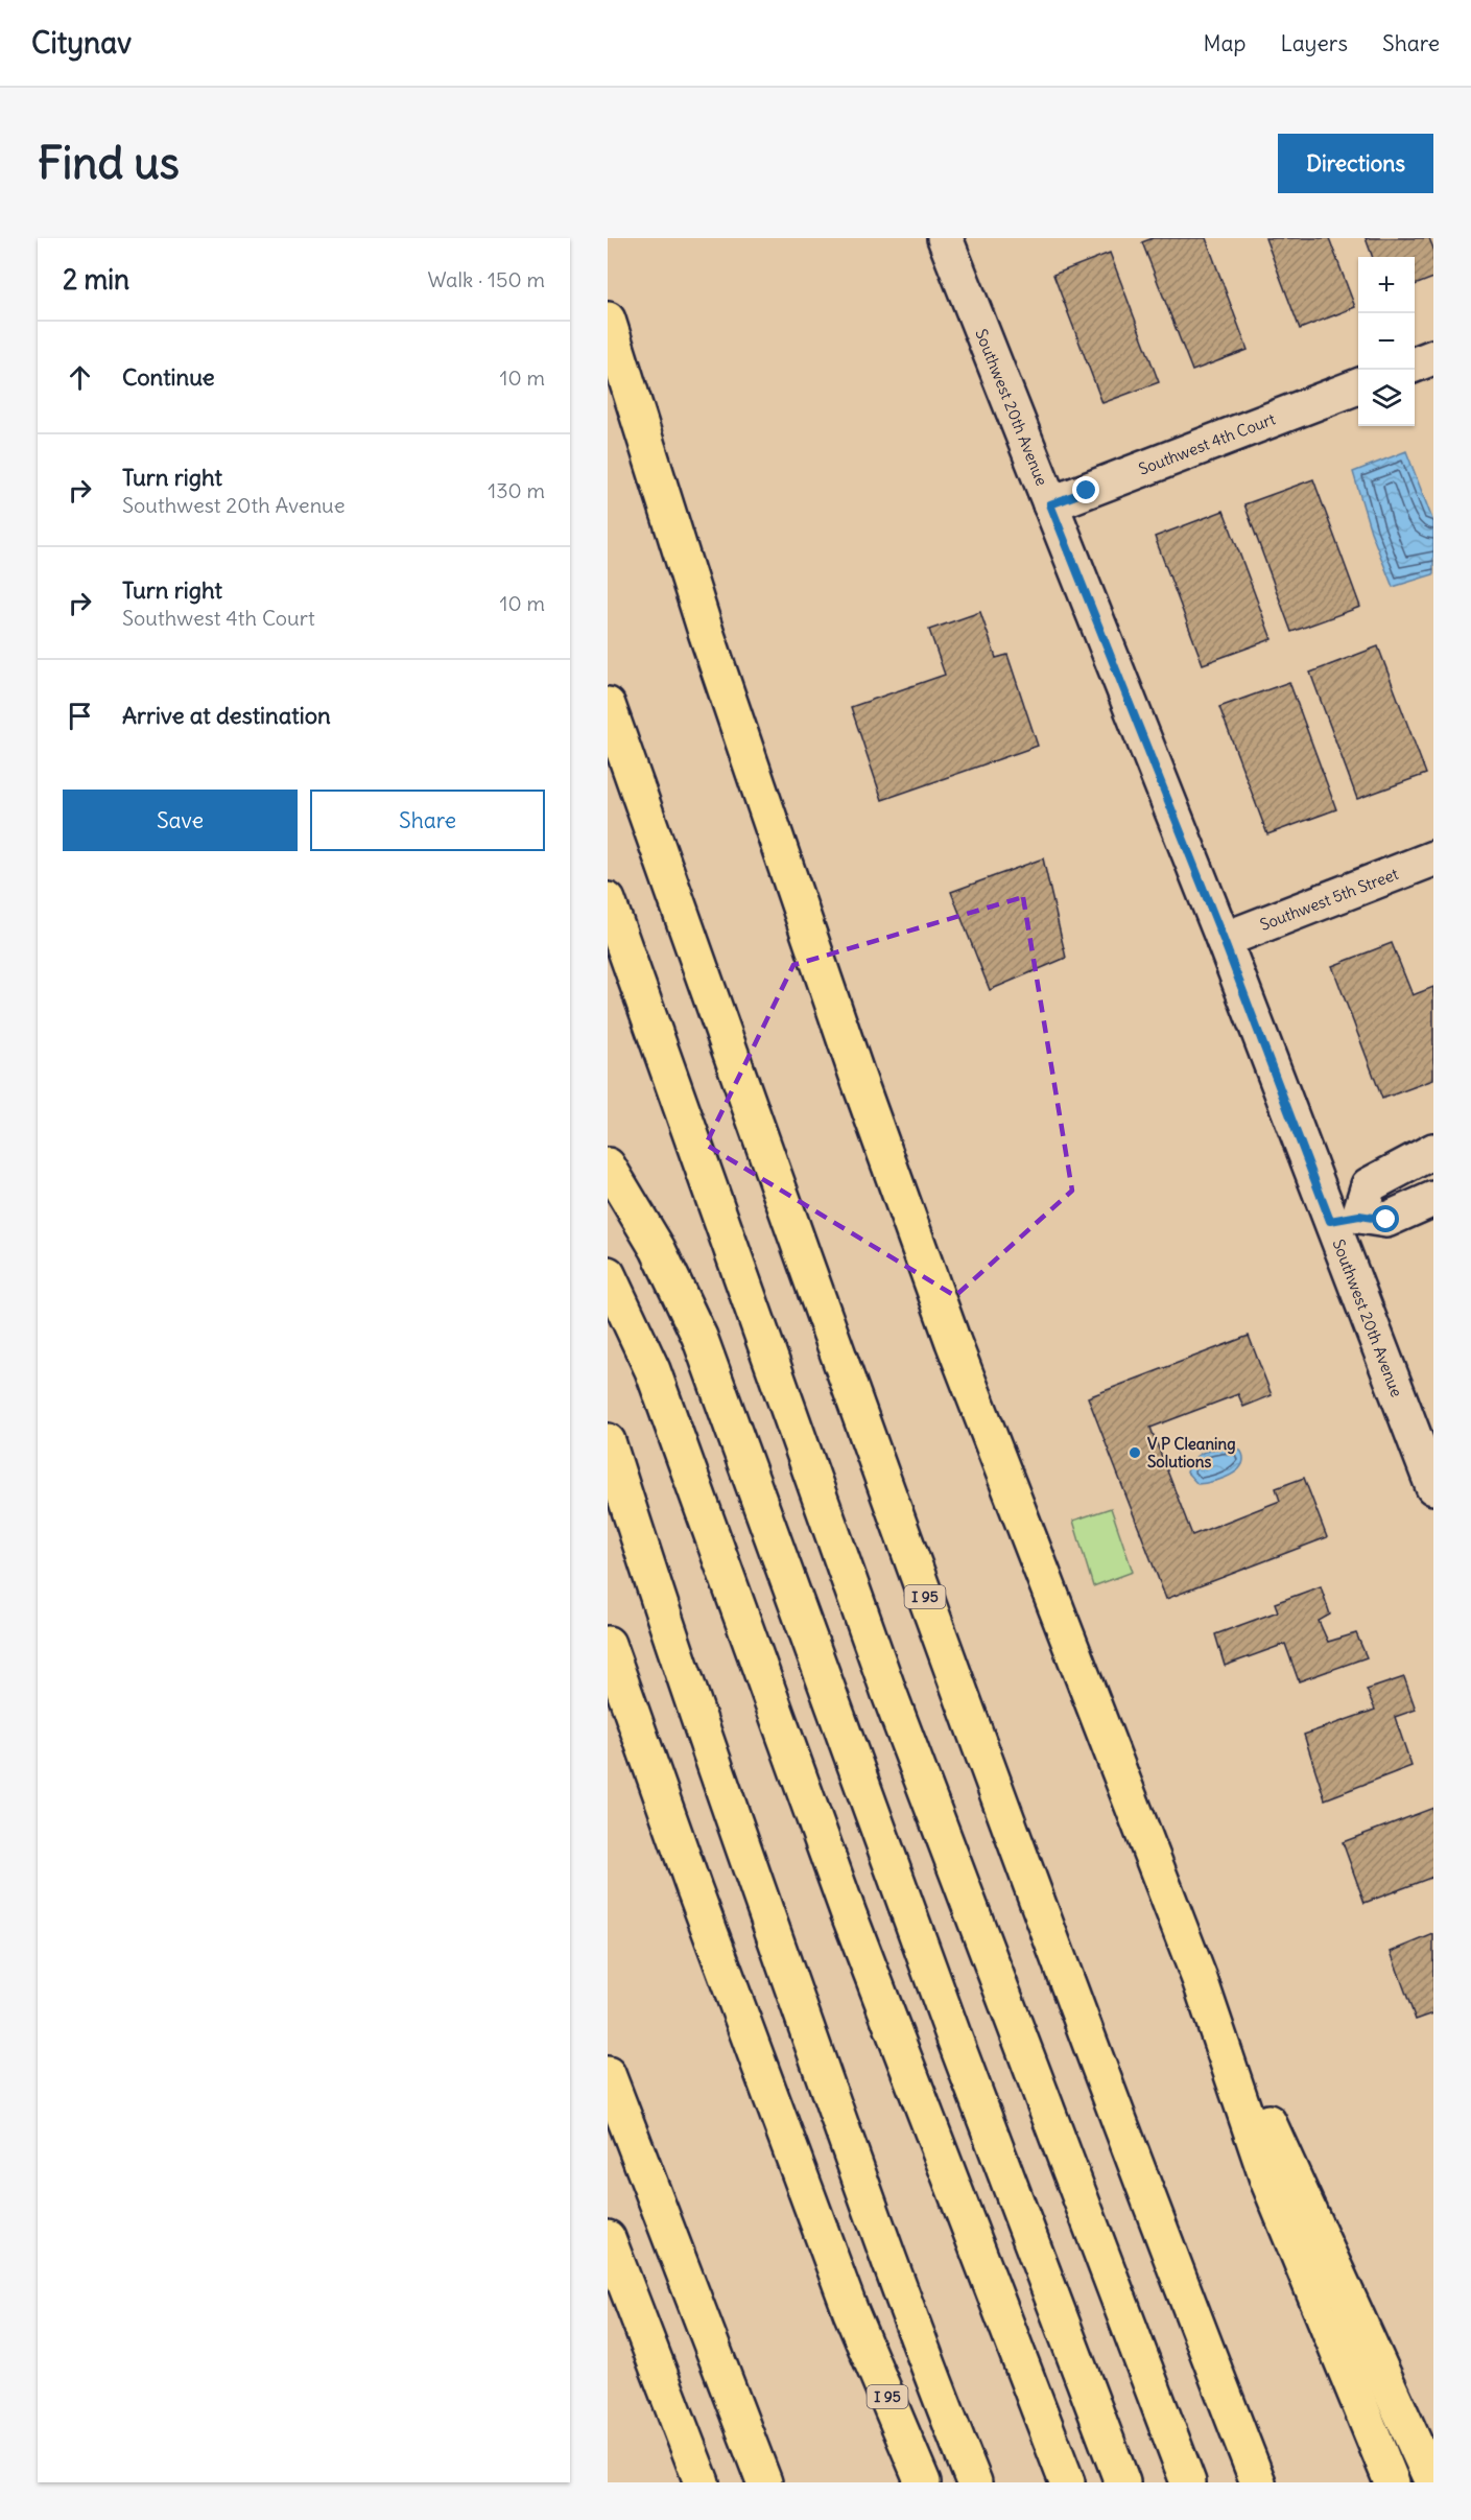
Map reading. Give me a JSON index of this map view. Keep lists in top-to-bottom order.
{
  "streets": {
    "highway": ["I 95"],
    "street": ["Southwest 20th Avenue", "Southwest 4th Court", "Southwest 5th Street"]
  },
  "crossings": [
    ["Southwest 20th Avenue", "Southwest 4th Court"],
    ["Southwest 20th Avenue", "Southwest 5th Street"]
  ],
  "places": ["V P Cleaning Solutions"],
  "page": {
    "header": "Citynav",
    "nav": ["Map", "Layers", "Share"],
    "buttons": [
      "Directions",
      ["Save", "Share"]
    ],
    "title": "Find us",
    "heading": ["2 min", "Walk · 150 m"],
    "map_buttons": ["+", "−"],
    "list": [
      ["Continue", "10 m"],
      ["Turn right", "Southwest 20th Avenue", "130 m"],
      ["Turn right", "Southwest 4th Court", "10 m"],
      "Arrive at destination"
    ]
  }
}
